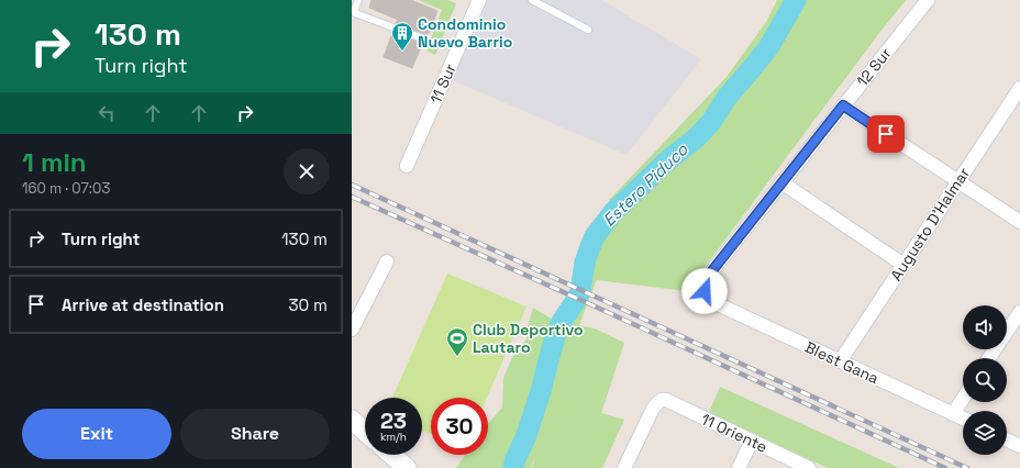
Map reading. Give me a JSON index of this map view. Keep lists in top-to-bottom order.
{
  "streets": {
    "street": [
      "12 Sur",
      "11 Sur",
      "Augusto D'Halmar",
      "Blest Gana",
      "11 Oriente"
    ]
  },
  "crossings": [
    ["12 Sur", "Blest Gana"],
    ["Augusto D'Halmar", "Blest Gana"]
  ],
  "water": ["Estero Piduco"],
  "places": {
    "building": ["Condominio Nuevo Barrio"],
    "sports": ["Club Deportivo Lautaro"]
  },
  "page": {
    "turn": ["130 m", "Turn right"],
    "heading": ["1 min", "160 m · 07:03"],
    "list": [
      {
        "name": "Turn right",
        "value": "130 m"
      },
      {
        "name": "Arrive at destination",
        "value": "30 m"
      }
    ],
    "speed": "23 km/h",
    "limit": "30",
    "buttons": ["Exit", "Share"]
  }
}
